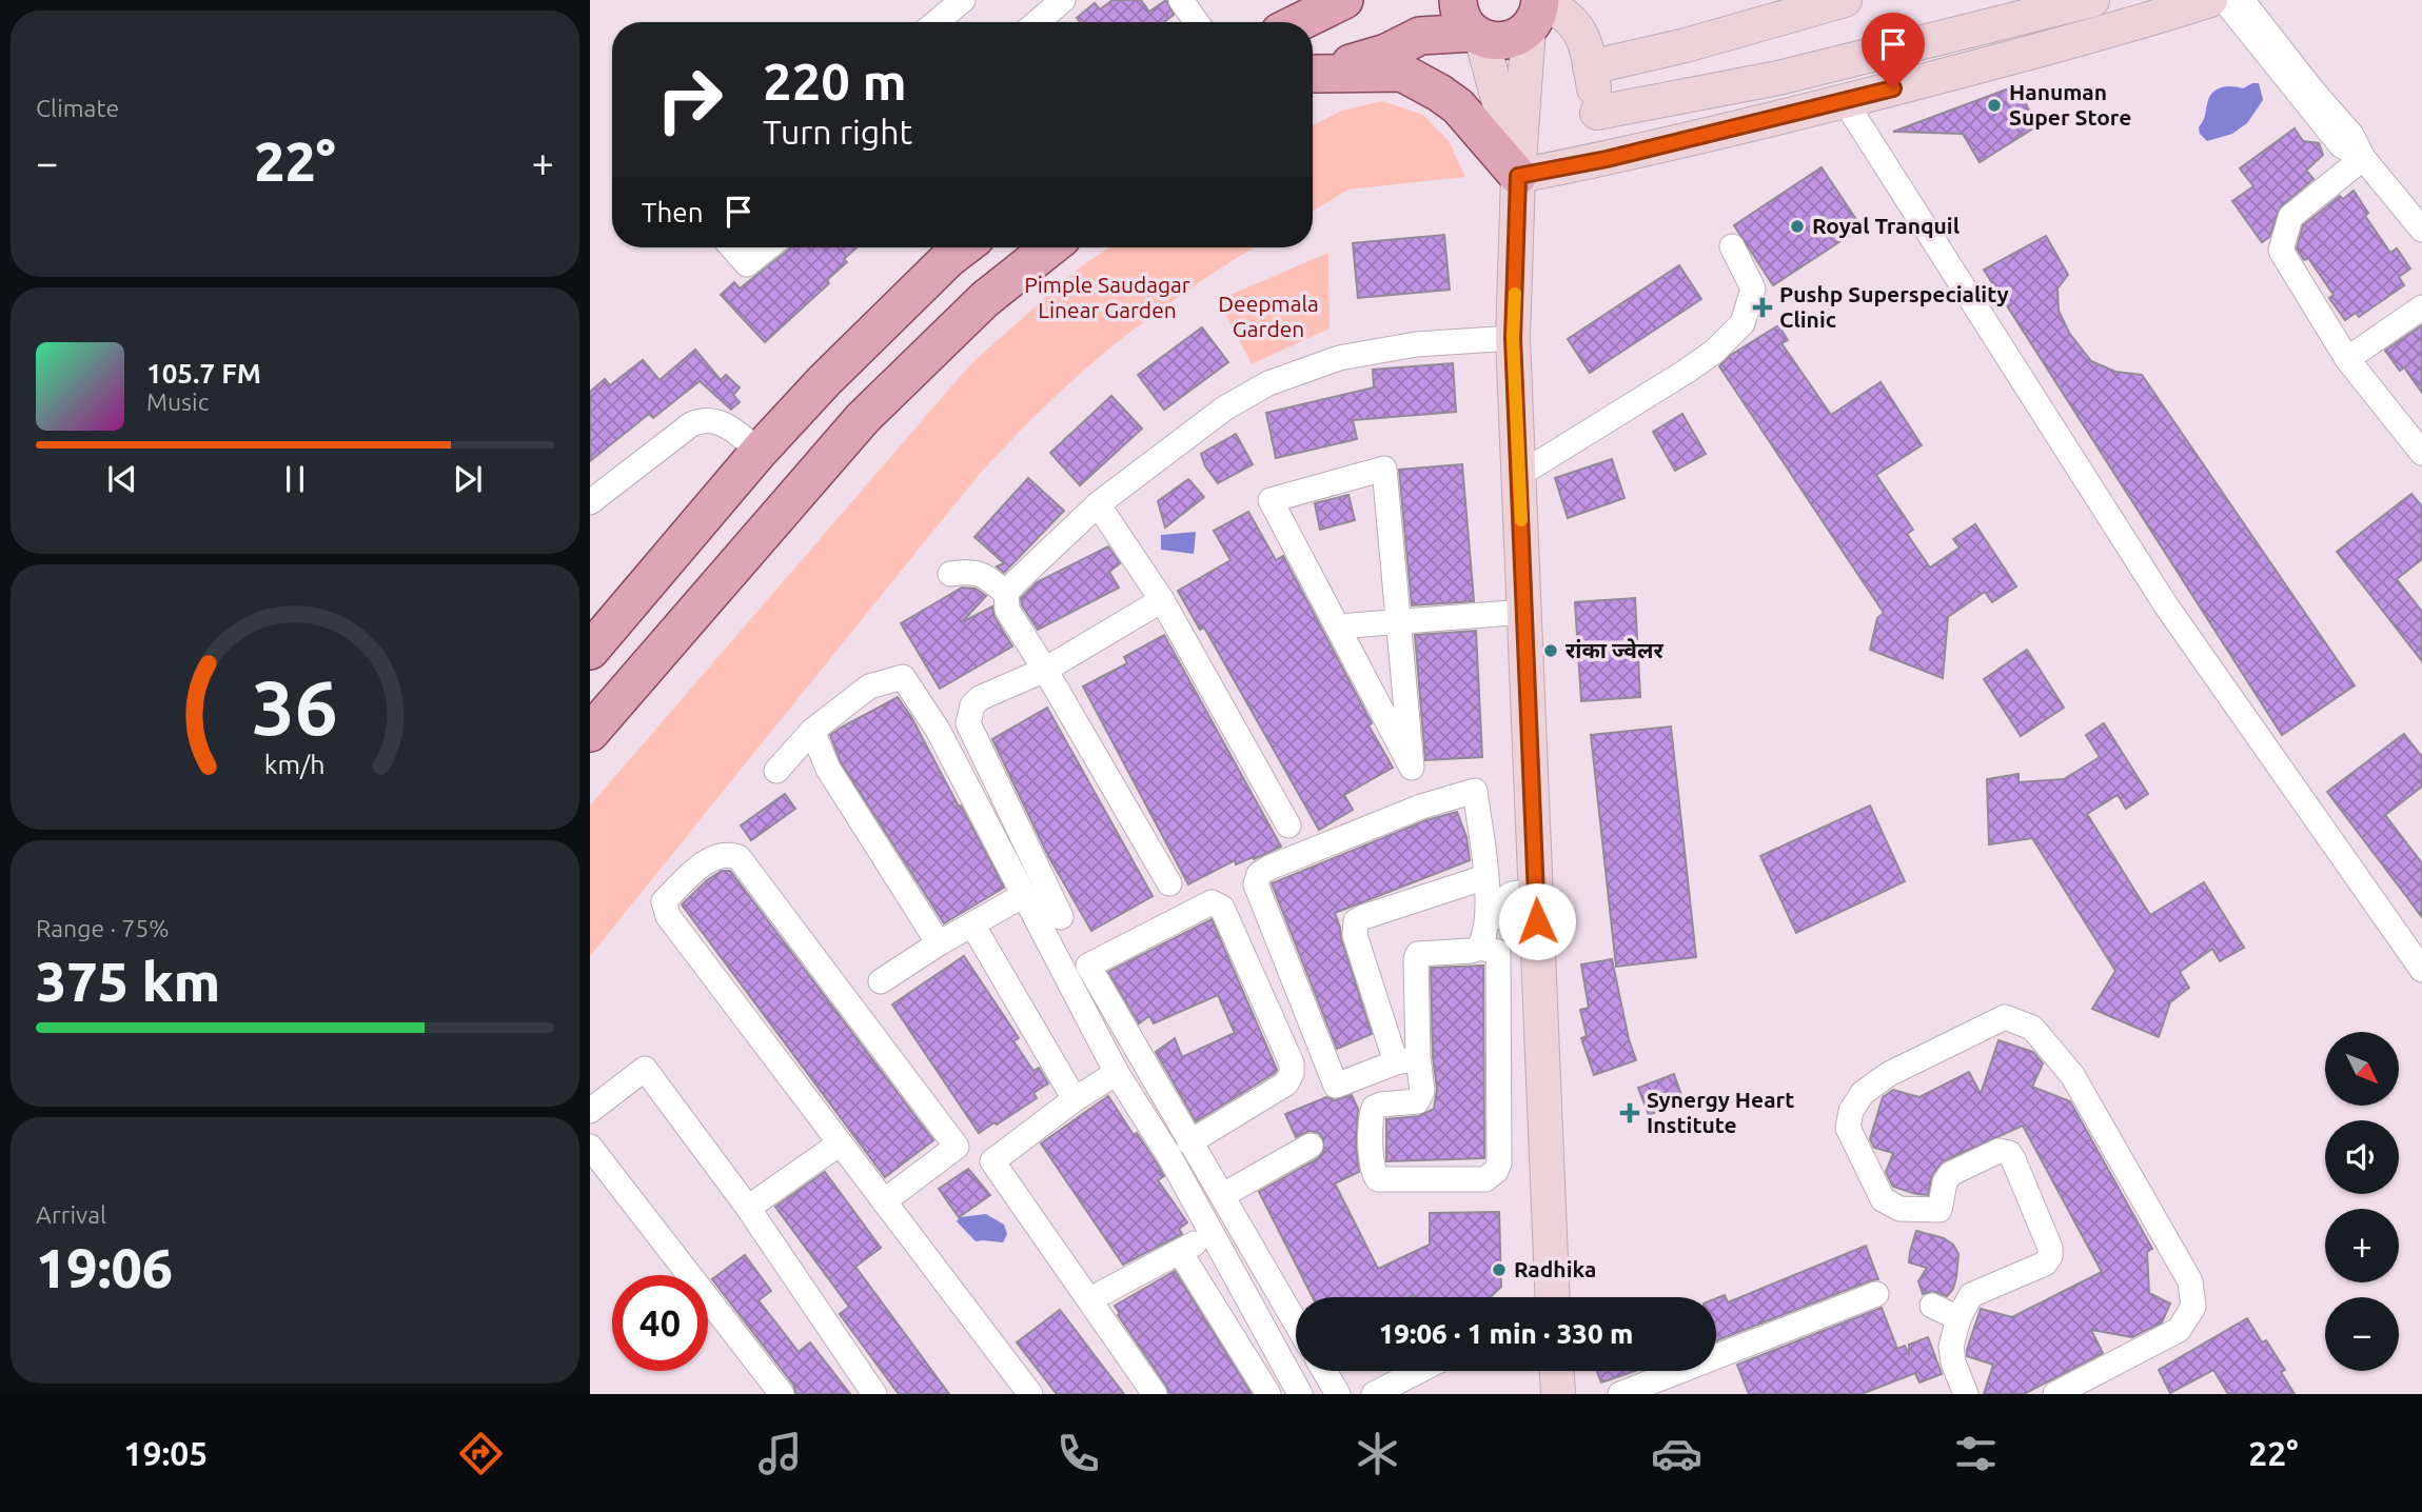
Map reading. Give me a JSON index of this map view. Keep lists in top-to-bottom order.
{
  "parks": ["Pimple Saudagar Linear Garden", "Deepmala Garden"],
  "places": {
    "other": [
      "Hanuman Super Store",
      "Royal Tranquil",
      "रांका ज्वेलर",
      "Radhika"
    ],
    "health": ["Pushp Superspeciality Clinic", "Synergy Heart Institute"]
  },
  "north": "bottom right",
  "page": {
    "tile": [
      "Climate",
      ["Range · 75%", "375 km"],
      ["Arrival", "19:06"]
    ],
    "turn": ["220 m", "Turn right"],
    "heat": ["−", "22°", "+"],
    "then": "Then",
    "song": ["105.7 FM", "Music"],
    "map_buttons": ["+", "−"],
    "limit": "40",
    "trip": "19:06 · 1 min · 330 m",
    "tabs": ["19:05", "22°"],
    "gauge": ["36", "km/h"]
  }
}
